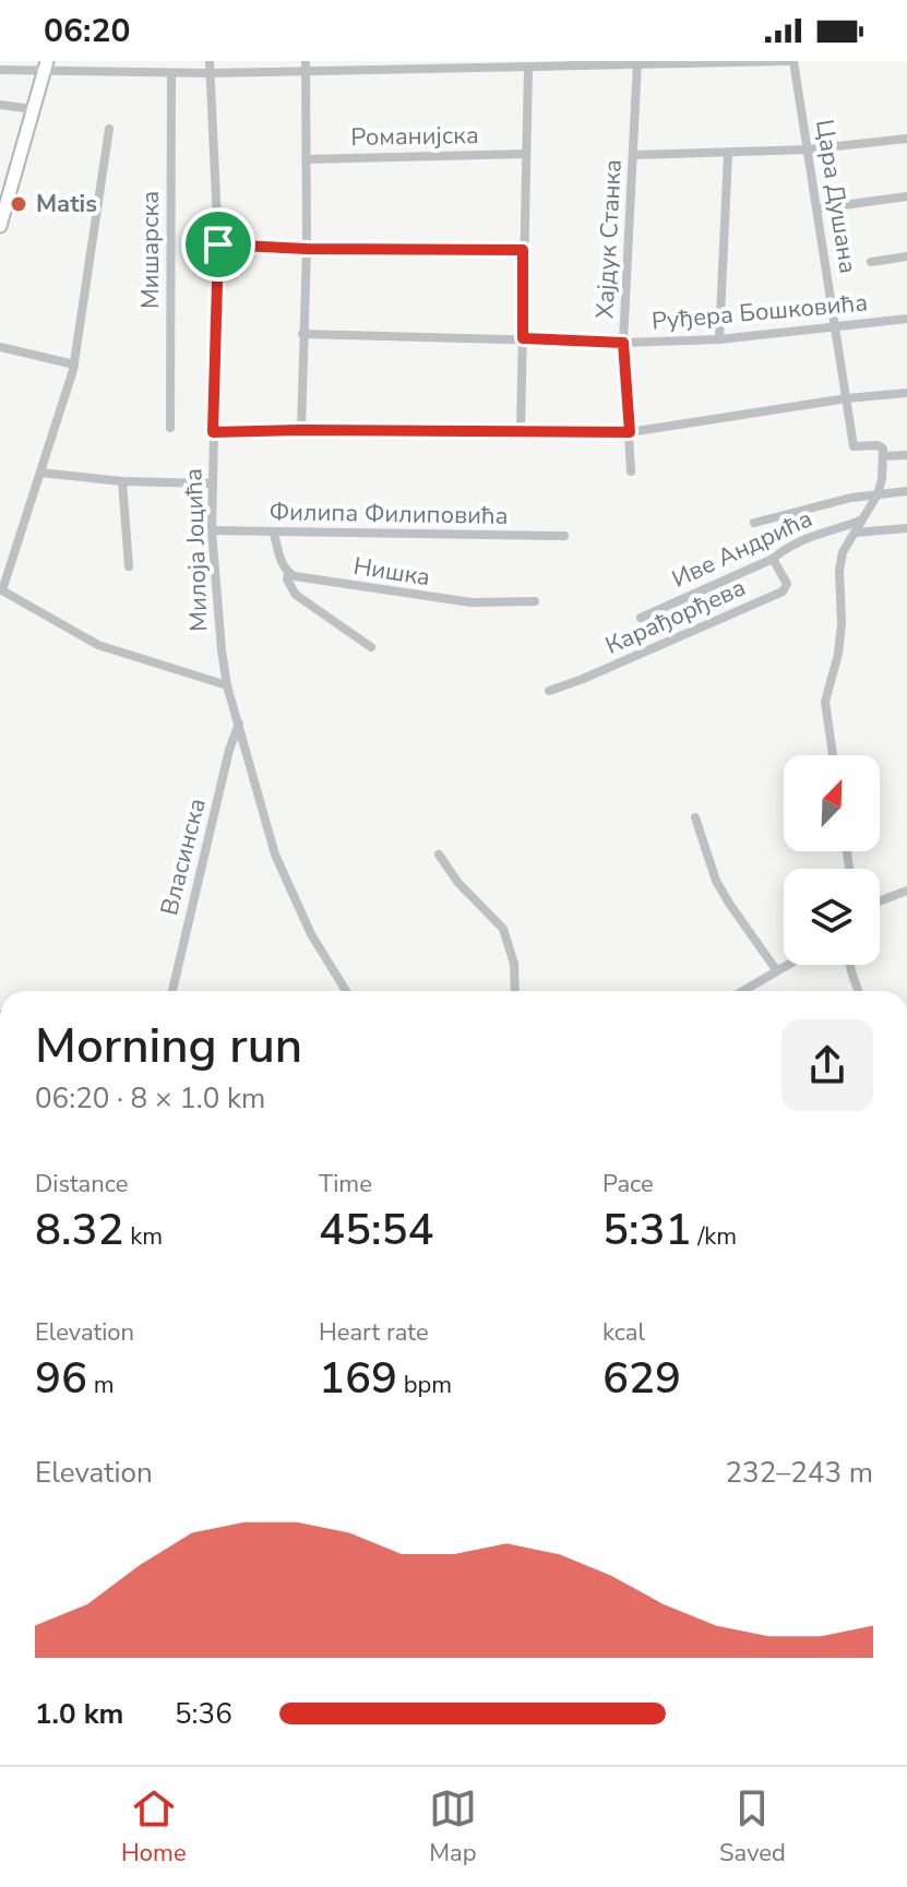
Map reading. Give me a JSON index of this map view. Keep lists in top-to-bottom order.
{
  "streets": {
    "street": [
      "Романијска",
      "Цара Душана",
      "Хајдук Станка",
      "Мишарска",
      "Руђера Бошковића",
      "Филипа Филиповића",
      "Иве Андрића",
      "Милоја Јоцића",
      "Нишка",
      "Карађорђева",
      "Власинска"
    ]
  },
  "crossings": [
    ["Цара Душана", "Руђера Бошковића"],
    ["Хајдук Станка", "Руђера Бошковића"],
    ["Филипа Филиповића", "Милоја Јоцића"],
    ["Иве Андрића", "Карађорђева"],
    ["Милоја Јоцића", "Власинска"]
  ],
  "places": ["Matis"],
  "north": "top right",
  "page": {
    "status": "06:20",
    "heading": ["Morning run", "06:20 · 8 × 1.0 km"],
    "stats": [
      ["Distance", "8.32 km"],
      ["Time", "45:54"],
      ["Pace", "5:31 /km"],
      ["Elevation", "96 m"],
      ["Heart rate", "169 bpm"],
      ["kcal", "629"]
    ],
    "chart": ["Elevation", "232–243 m"],
    "list": [
      {
        "name": "1.0 km",
        "note": "5:36"
      }
    ],
    "tabs": ["Home", "Map", "Saved"]
  }
}
